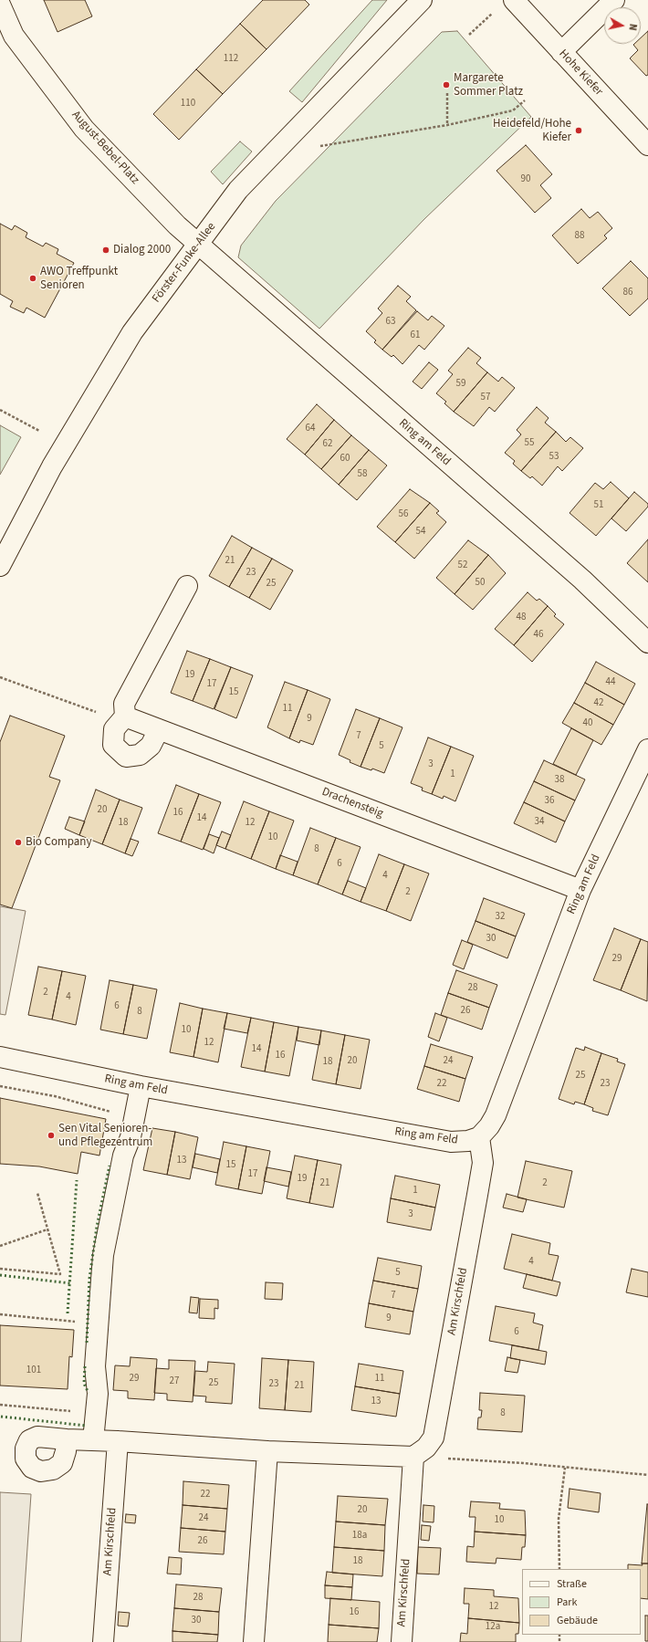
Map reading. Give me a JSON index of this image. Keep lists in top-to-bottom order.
{
  "streets": {
    "street": [
      "Hohe Kiefer",
      "August-Bebel-Platz",
      "Förster-Funke-Allee",
      "Ring am Feld",
      "Drachensteig",
      "Am Kirschfeld"
    ]
  },
  "crossings": [
    ["August-Bebel-Platz", "Förster-Funke-Allee"],
    ["August-Bebel-Platz", "Ring am Feld"],
    ["Förster-Funke-Allee", "Ring am Feld"],
    ["Ring am Feld", "Drachensteig"],
    ["Ring am Feld", "Am Kirschfeld"]
  ],
  "places": [
    "Margarete Sommer Platz",
    "Heidefeld/Hohe Kiefer",
    "Dialog 2000",
    "AWO Treffpunkt Senioren",
    "Bio Company",
    "Sen Vital Senioren- und Pflegezentrum"
  ],
  "house_numbers": [
    "112",
    "110",
    "90",
    "88",
    "86",
    "63",
    "61",
    "59",
    "57",
    "64",
    "55",
    "62",
    "53",
    "60",
    "58",
    "51",
    "56",
    "54",
    "21",
    "52",
    "23",
    "50",
    "25",
    "48",
    "46",
    "19",
    "44",
    "17",
    "15",
    "42",
    "11",
    "9",
    "40",
    "7",
    "5",
    "3",
    "1",
    "38",
    "36",
    "20",
    "16",
    "14",
    "34",
    "18",
    "12",
    "10",
    "8",
    "6",
    "4",
    "2",
    "32",
    "30",
    "29",
    "28",
    "2",
    "4",
    "6",
    "26",
    "8",
    "10",
    "12",
    "14",
    "16",
    "20",
    "24",
    "18",
    "25",
    "22",
    "23",
    "13",
    "15",
    "17",
    "19",
    "21",
    "2",
    "1",
    "3",
    "4",
    "5",
    "7",
    "9",
    "6",
    "101",
    "29",
    "11",
    "27",
    "25",
    "23",
    "21",
    "13",
    "8",
    "22",
    "20",
    "24",
    "10",
    "18a",
    "26",
    "18",
    "28",
    "12",
    "16",
    "30",
    "12a"
  ],
  "legend": ["Straße", "Park", "Gebäude"],
  "north": "right"
}
